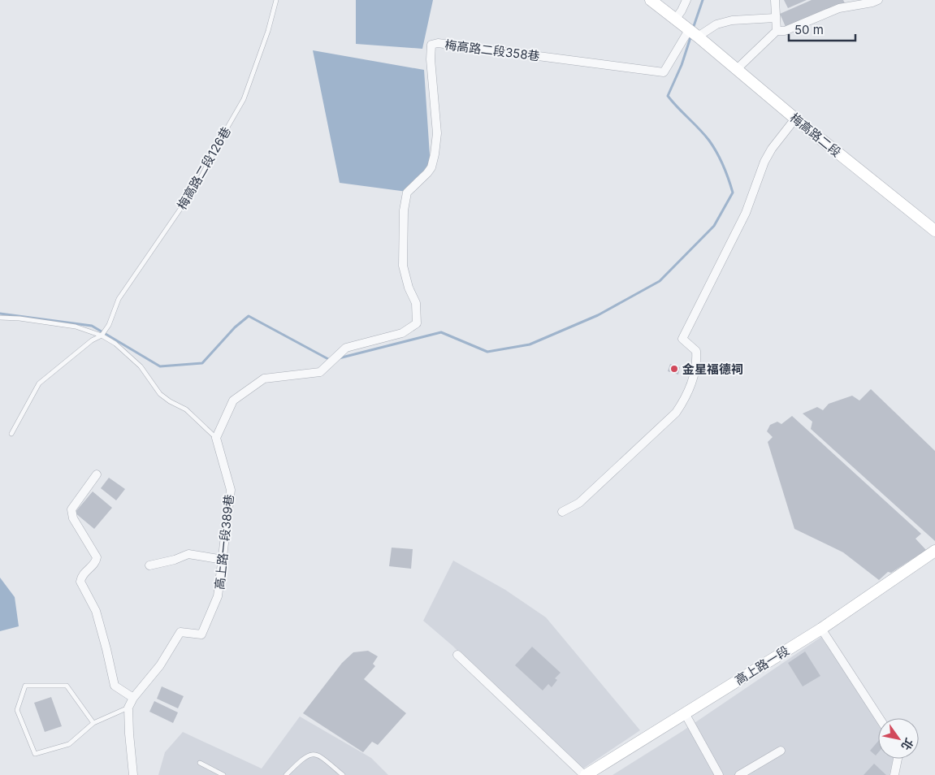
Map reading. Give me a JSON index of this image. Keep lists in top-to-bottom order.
{
  "streets": {
    "street": [
      "梅高路二段358巷",
      "梅高路二段",
      "高上路一段389巷",
      "高上路一段"
    ],
    "lane": ["梅高路二段126巷"]
  },
  "crossings": [
    ["梅高路二段358巷", "梅高路二段"],
    ["梅高路二段358巷", "高上路一段389巷"]
  ],
  "places": ["金星福德祠"],
  "scale_bar": "50 m",
  "north": "bottom right"
}
